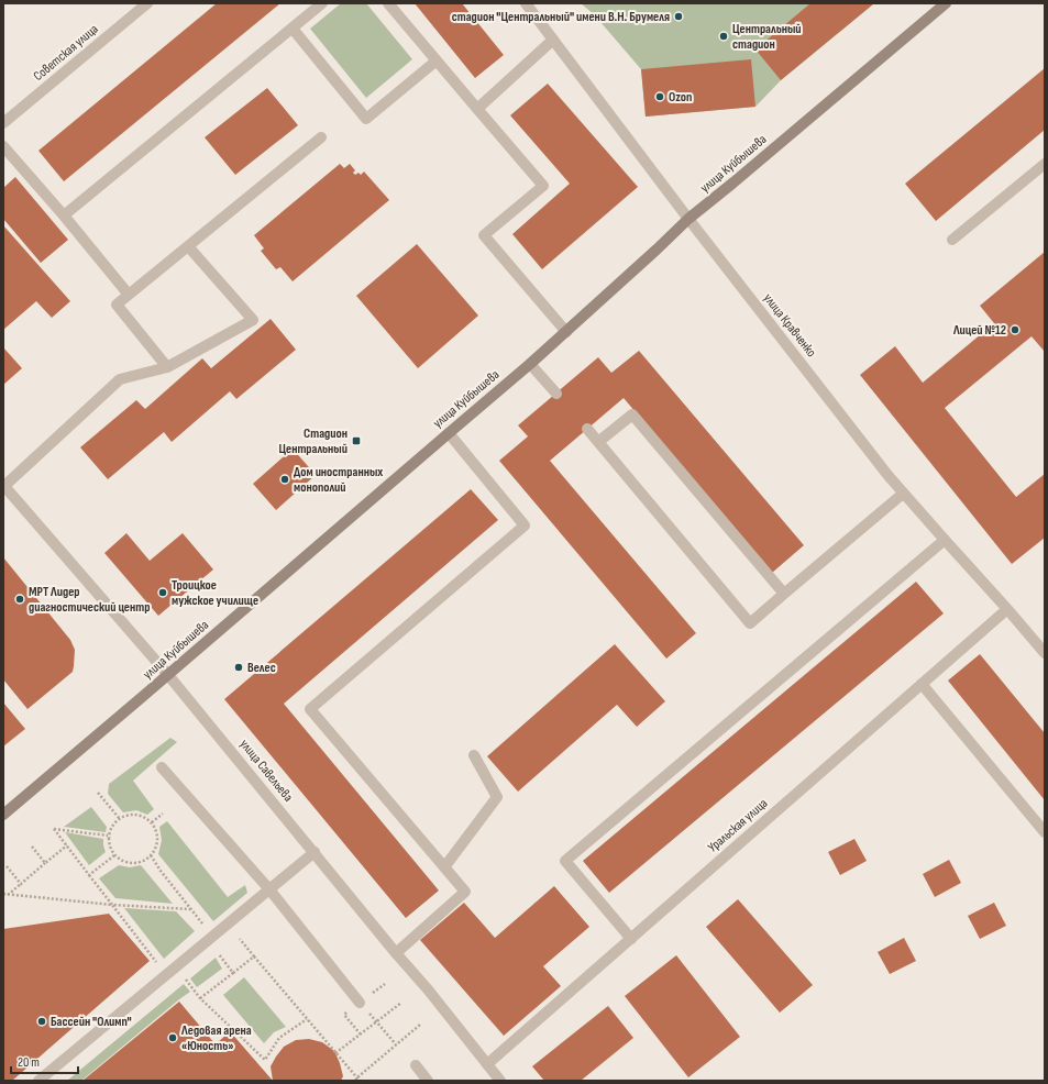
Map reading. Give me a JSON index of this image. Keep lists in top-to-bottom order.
{
  "streets": {
    "main road": ["улица Куйбышева"],
    "street": [
      "Советская улица",
      "улица Кравченко",
      "улица Савельева",
      "Уральская улица"
    ]
  },
  "crossings": [
    ["улица Куйбышева", "улица Кравченко"],
    ["улица Куйбышева", "улица Савельева"],
    ["улица Кравченко", "Уральская улица"],
    ["улица Савельева", "Уральская улица"]
  ],
  "places": {
    "other": [
      "стадион \"Центральный\" имени В.Н. Брумеля",
      "Центральный стадион",
      "Ozon",
      "Лицей №12",
      "Дом иностранных монополий",
      "Троицкое мужское училище",
      "МРТ Лидер диагностический центр",
      "Велес",
      "Бассейн \"Олимп\"",
      "Ледовая арена «Юность»"
    ],
    "transit": ["Стадион Центральный"]
  },
  "scale_bar": "20 m"
}
